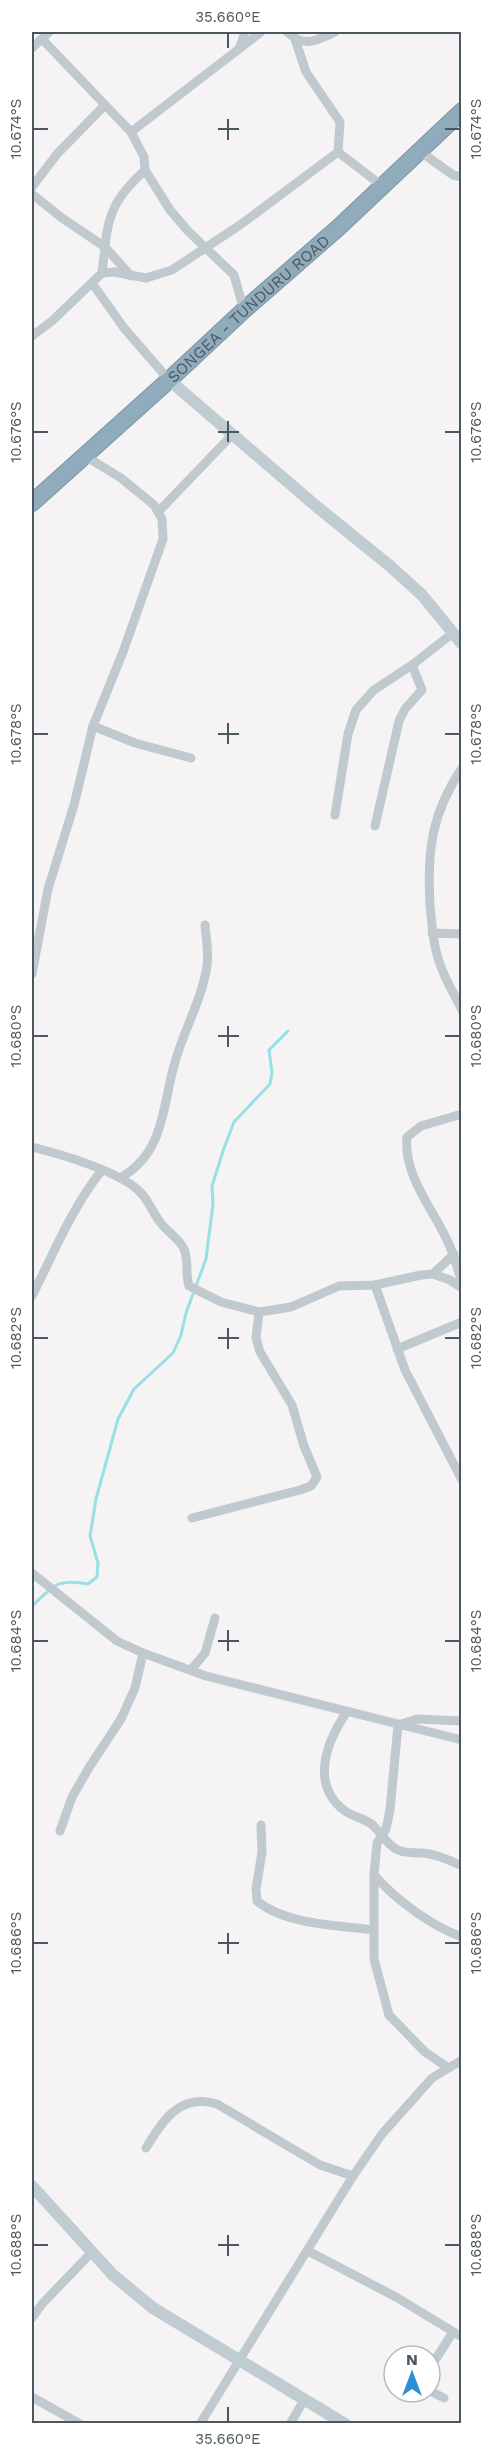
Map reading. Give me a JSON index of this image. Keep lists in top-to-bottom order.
{
  "streets": {
    "highway": ["SONGEA - TUNDURU ROAD"]
  },
  "north": "top",
  "coordinates": [
    "35.660°E",
    "10.674°S",
    "10.676°S",
    "10.678°S",
    "10.680°S",
    "10.682°S",
    "10.684°S",
    "10.686°S",
    "10.688°S"
  ]
}
